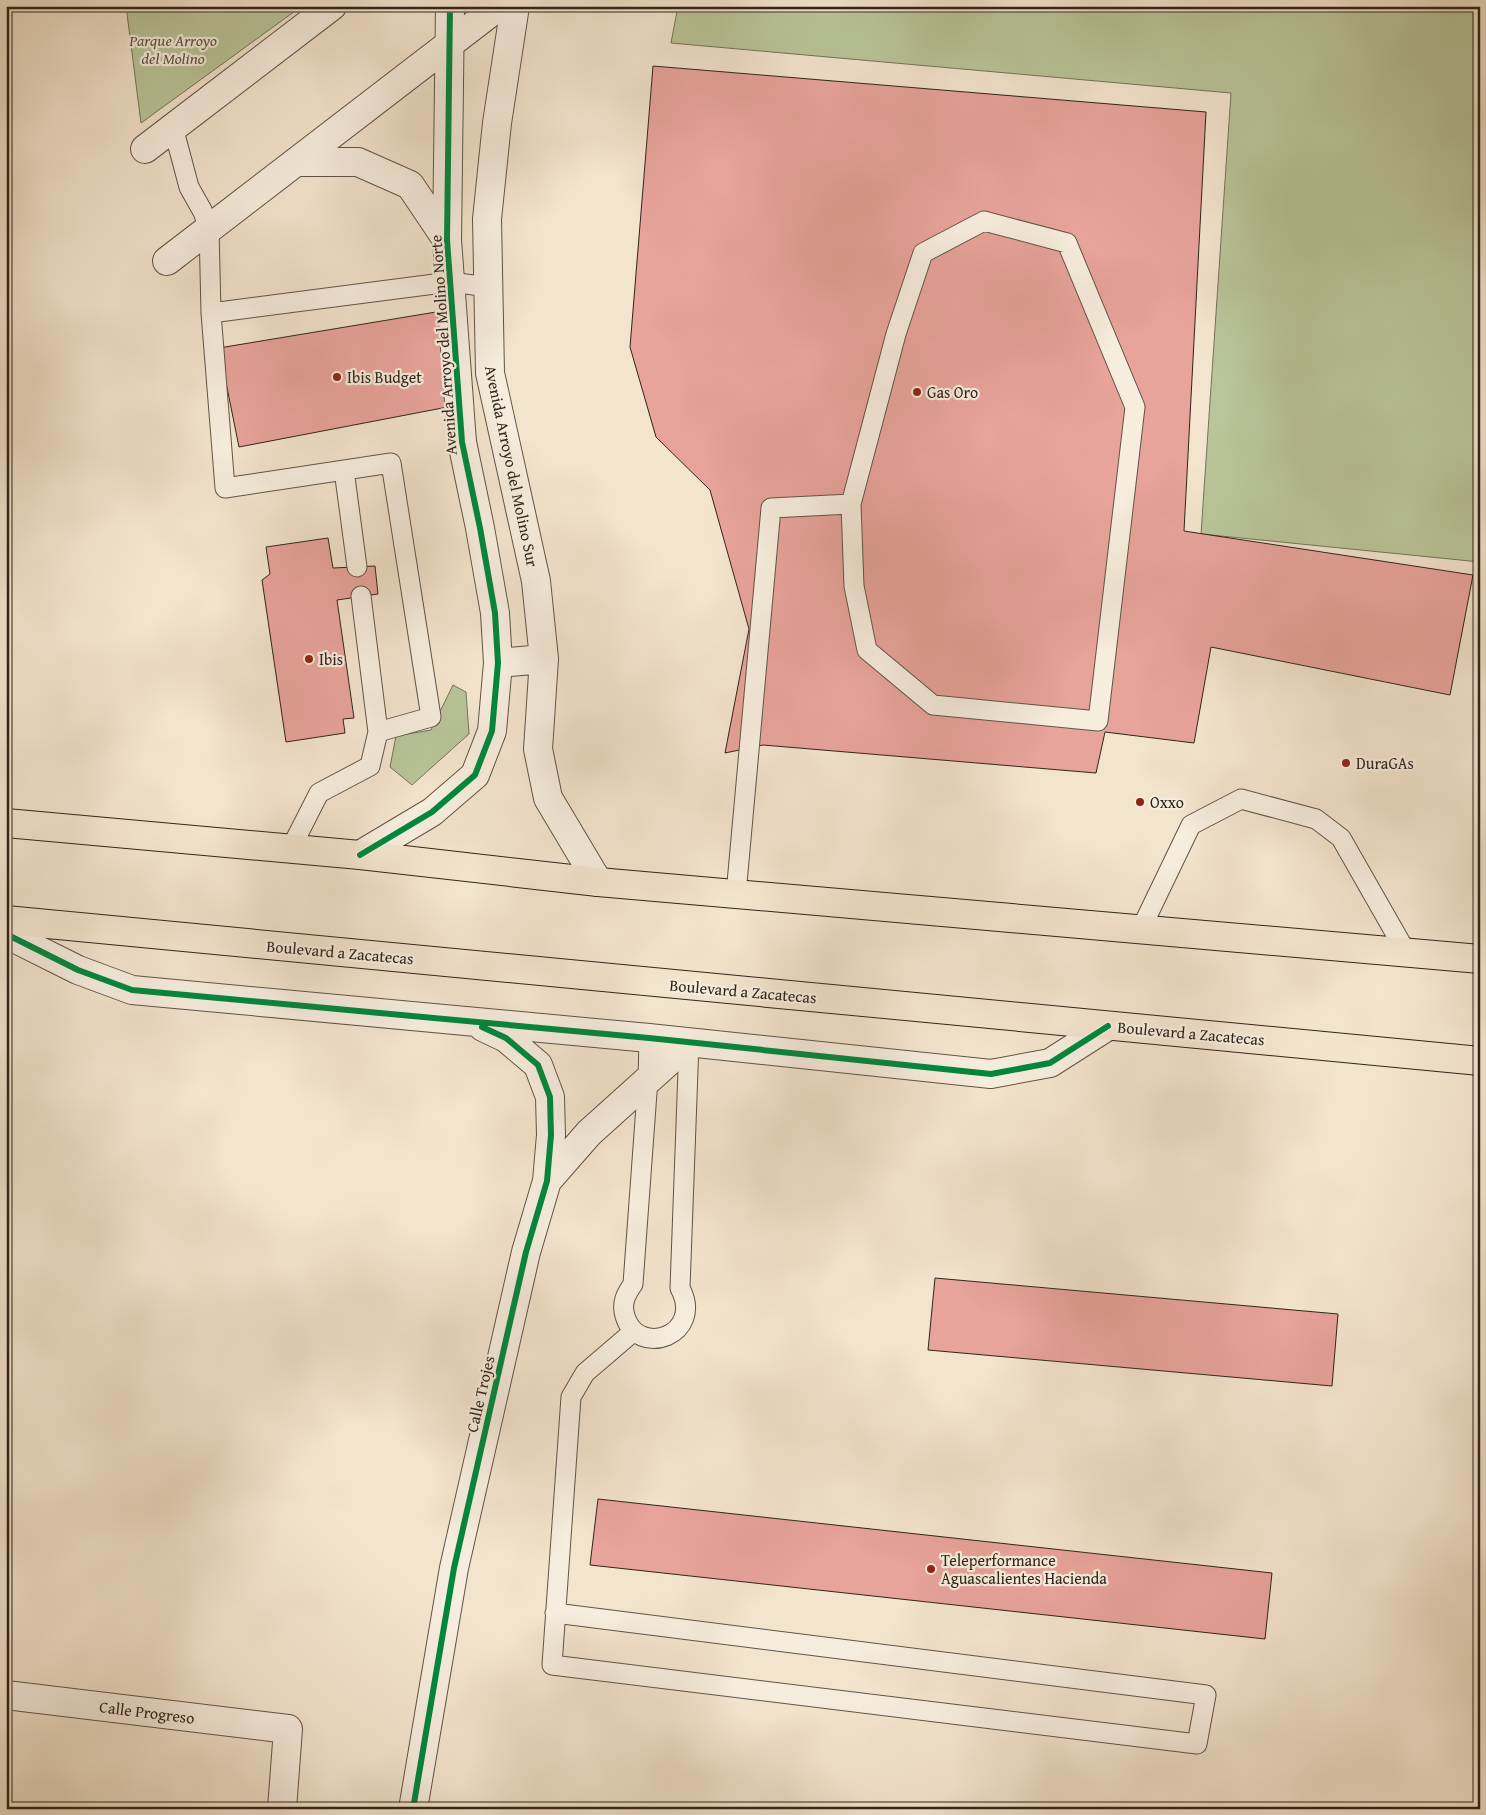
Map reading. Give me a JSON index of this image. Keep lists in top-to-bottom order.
{
  "streets": {
    "main road": ["Boulevard a Zacatecas"],
    "street": [
      "Avenida Arroyo del Molino Norte",
      "Avenida Arroyo del Molino Sur",
      "Calle Trojes",
      "Calle Progreso"
    ]
  },
  "parks": ["Parque Arroyo del Molino"],
  "places": [
    "Ibis Budget",
    "Gas Oro",
    "Ibis",
    "DuraGAs",
    "Oxxo",
    "Teleperformance Aguascalientes Hacienda"
  ]
}
